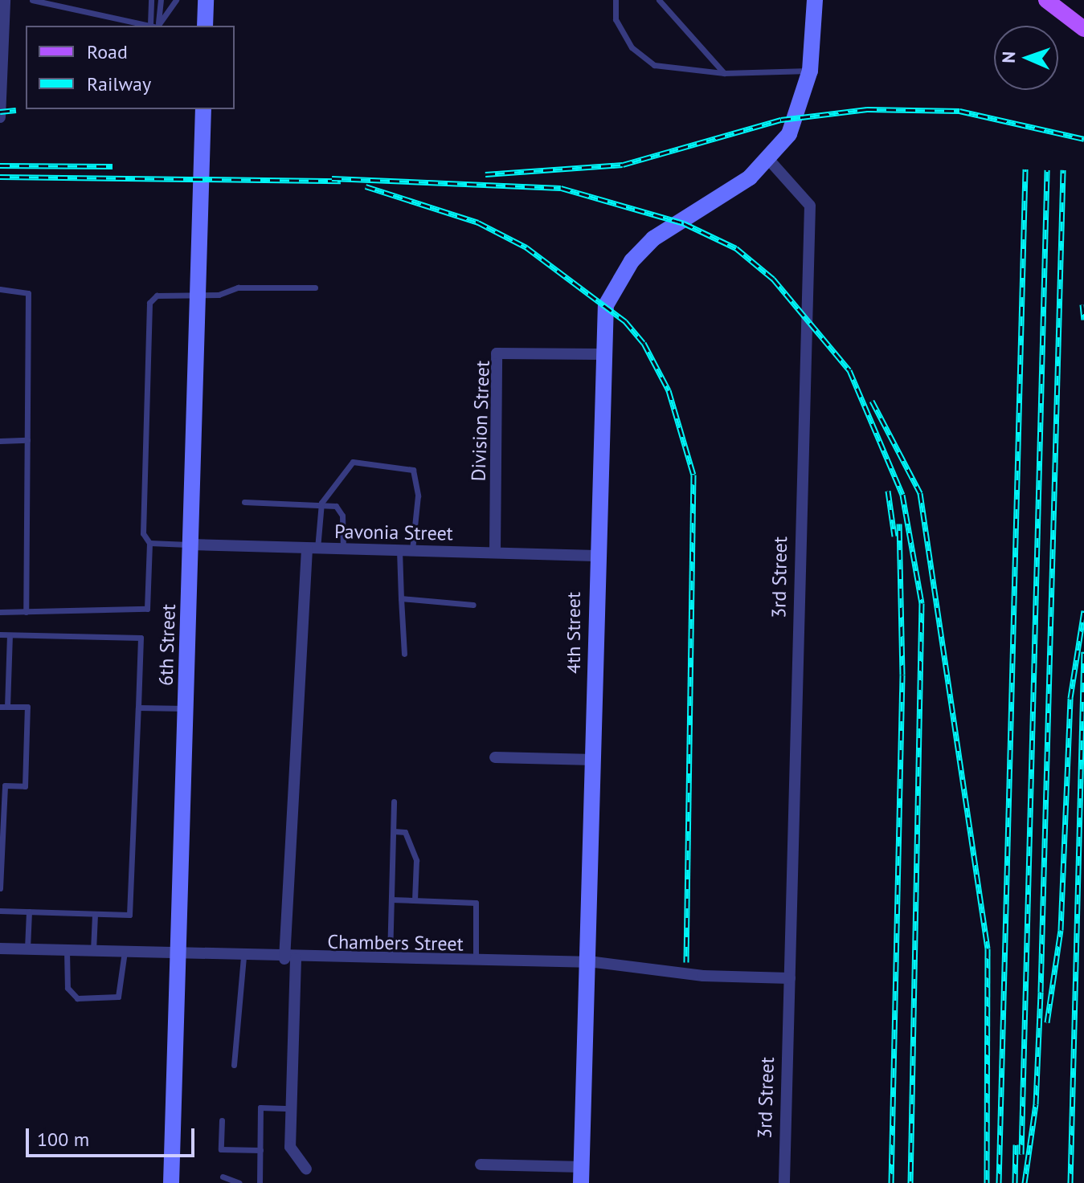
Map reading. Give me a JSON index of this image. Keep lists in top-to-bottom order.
{
  "streets": {
    "main road": ["4th Street", "6th Street"],
    "street": [
      "Division Street",
      "Pavonia Street",
      "3rd Street",
      "Chambers Street"
    ]
  },
  "crossings": [
    ["Division Street", "Pavonia Street"],
    ["Division Street", "4th Street"],
    ["Pavonia Street", "4th Street"],
    ["Pavonia Street", "6th Street"],
    ["3rd Street", "4th Street"],
    ["3rd Street", "Chambers Street"],
    ["4th Street", "Chambers Street"],
    ["6th Street", "Chambers Street"]
  ],
  "legend": ["Road", "Railway"],
  "scale_bar": "100 m",
  "north": "left"
}
